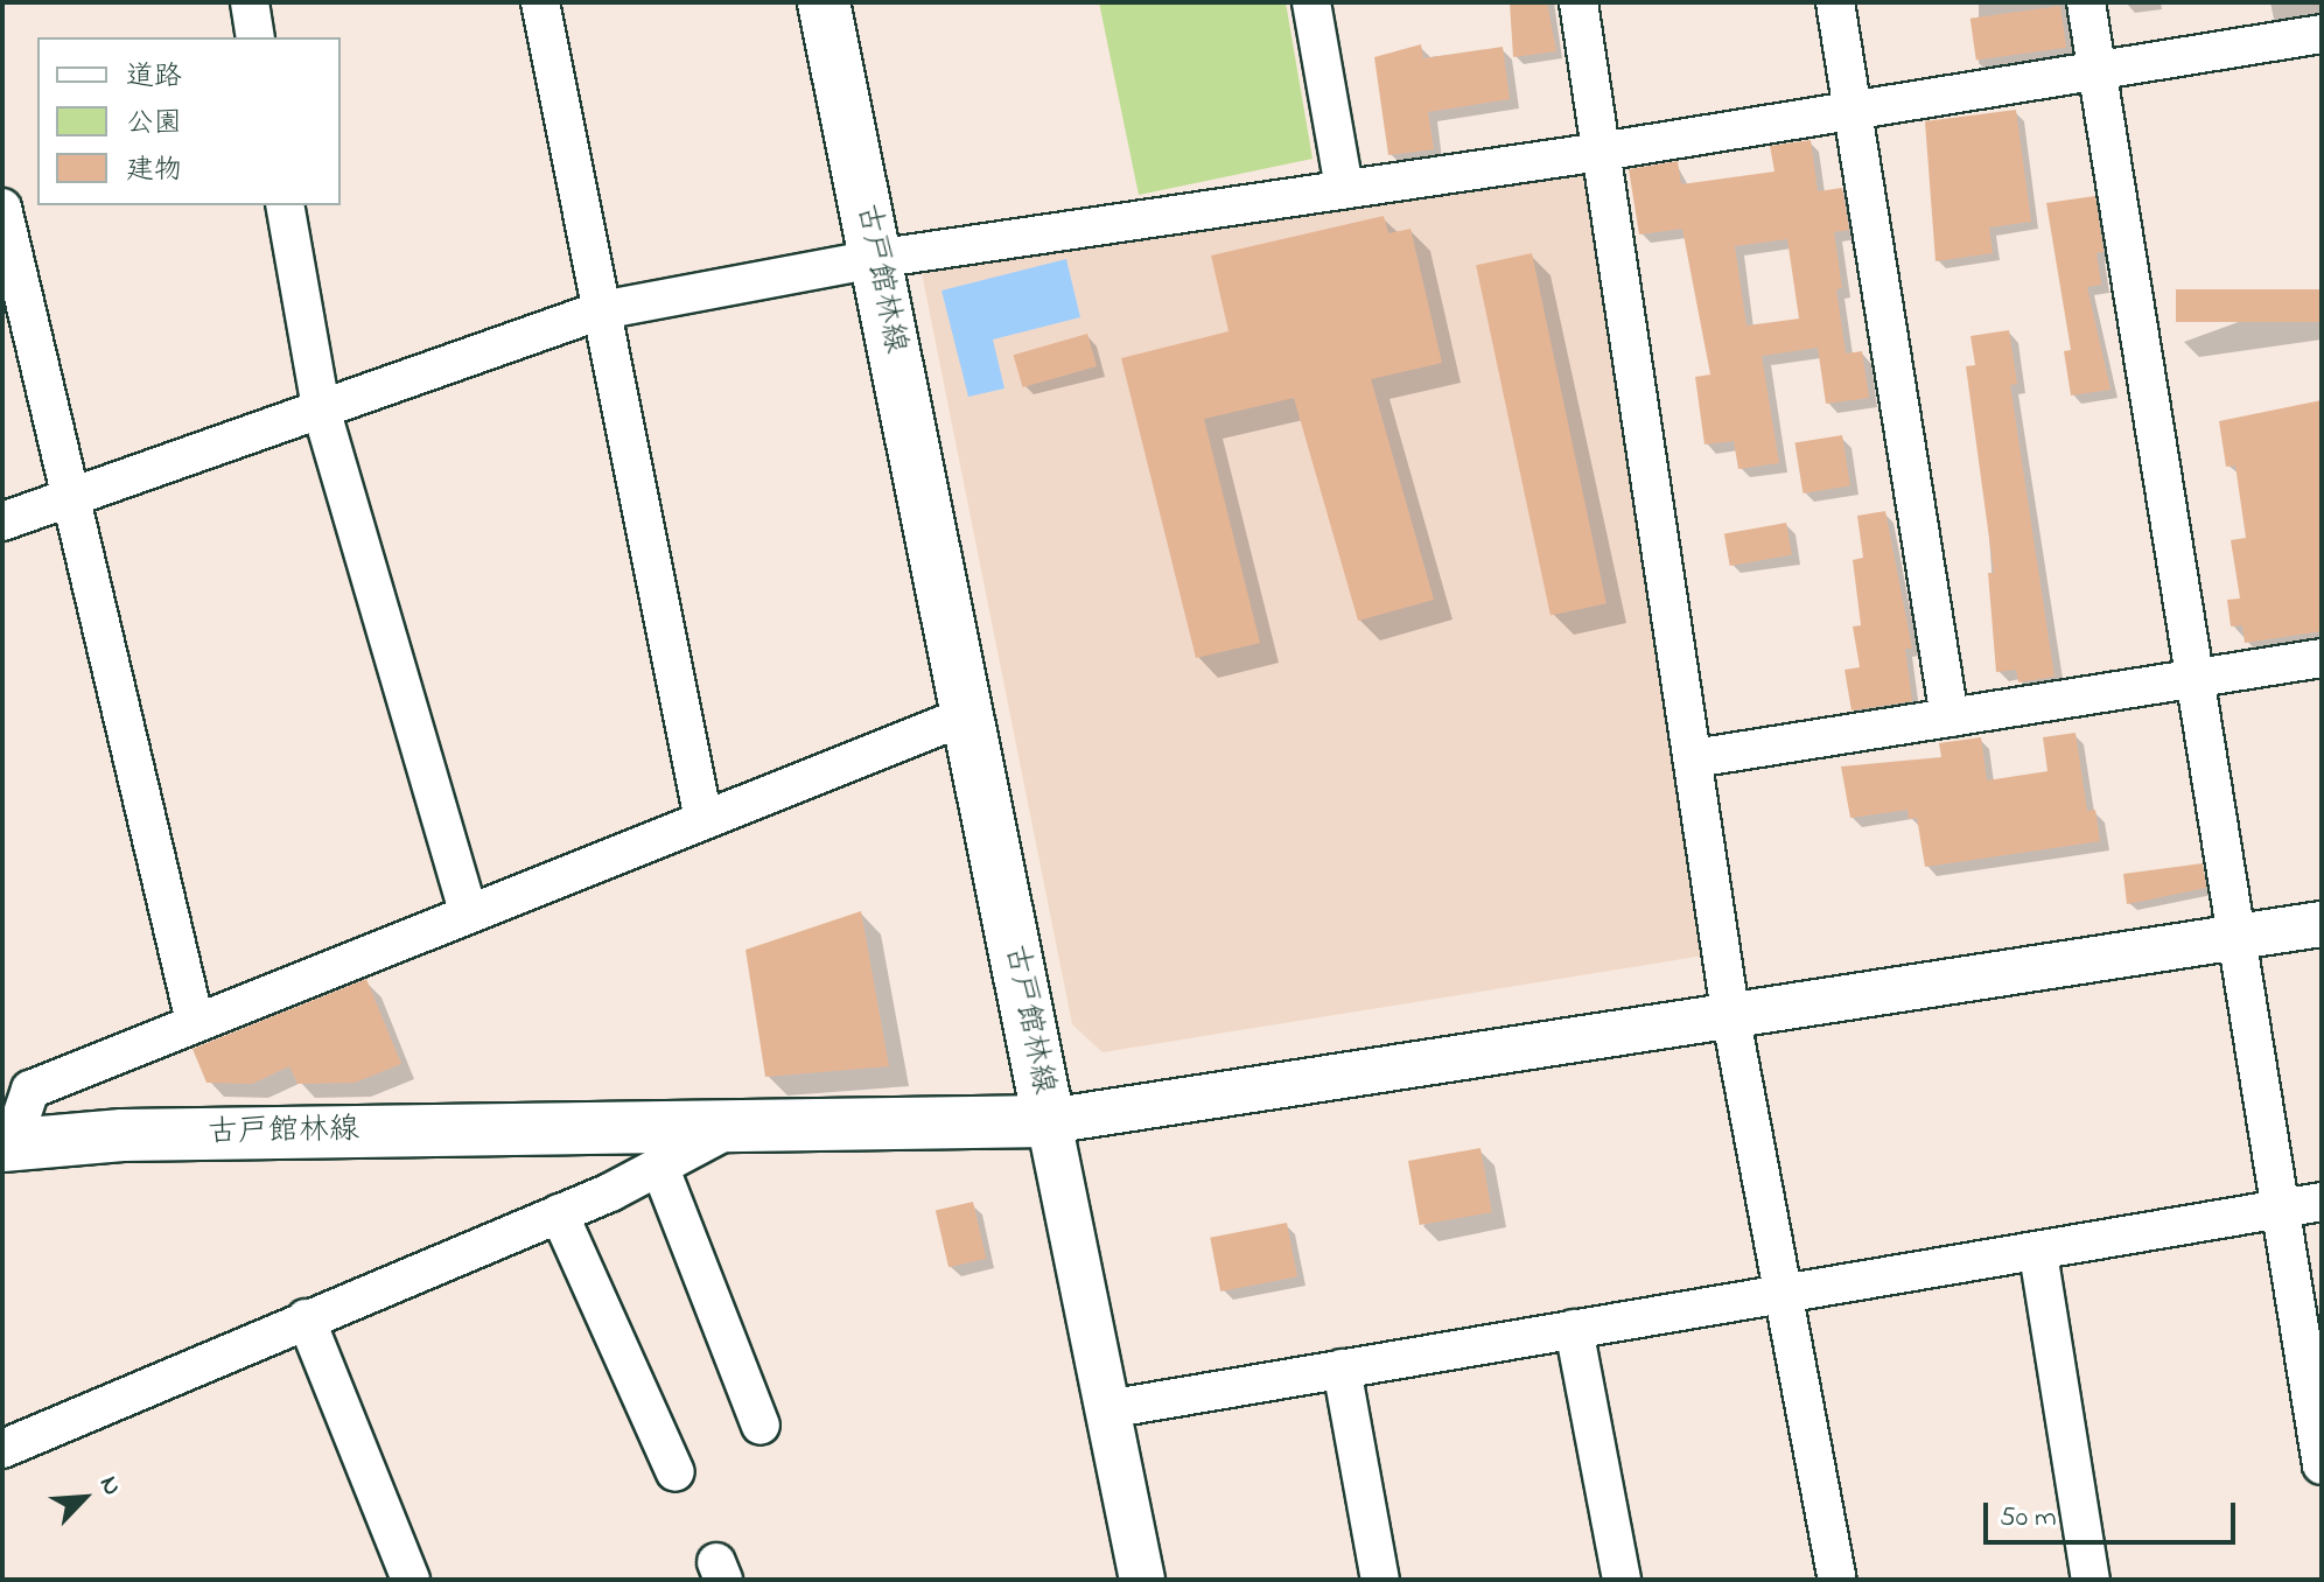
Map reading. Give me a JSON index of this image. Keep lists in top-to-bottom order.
{
  "streets": {
    "main road": ["古戸館林線"]
  },
  "legend": ["道路", "公園", "建物"],
  "scale_bar": "50 m",
  "north": "top right"
}
